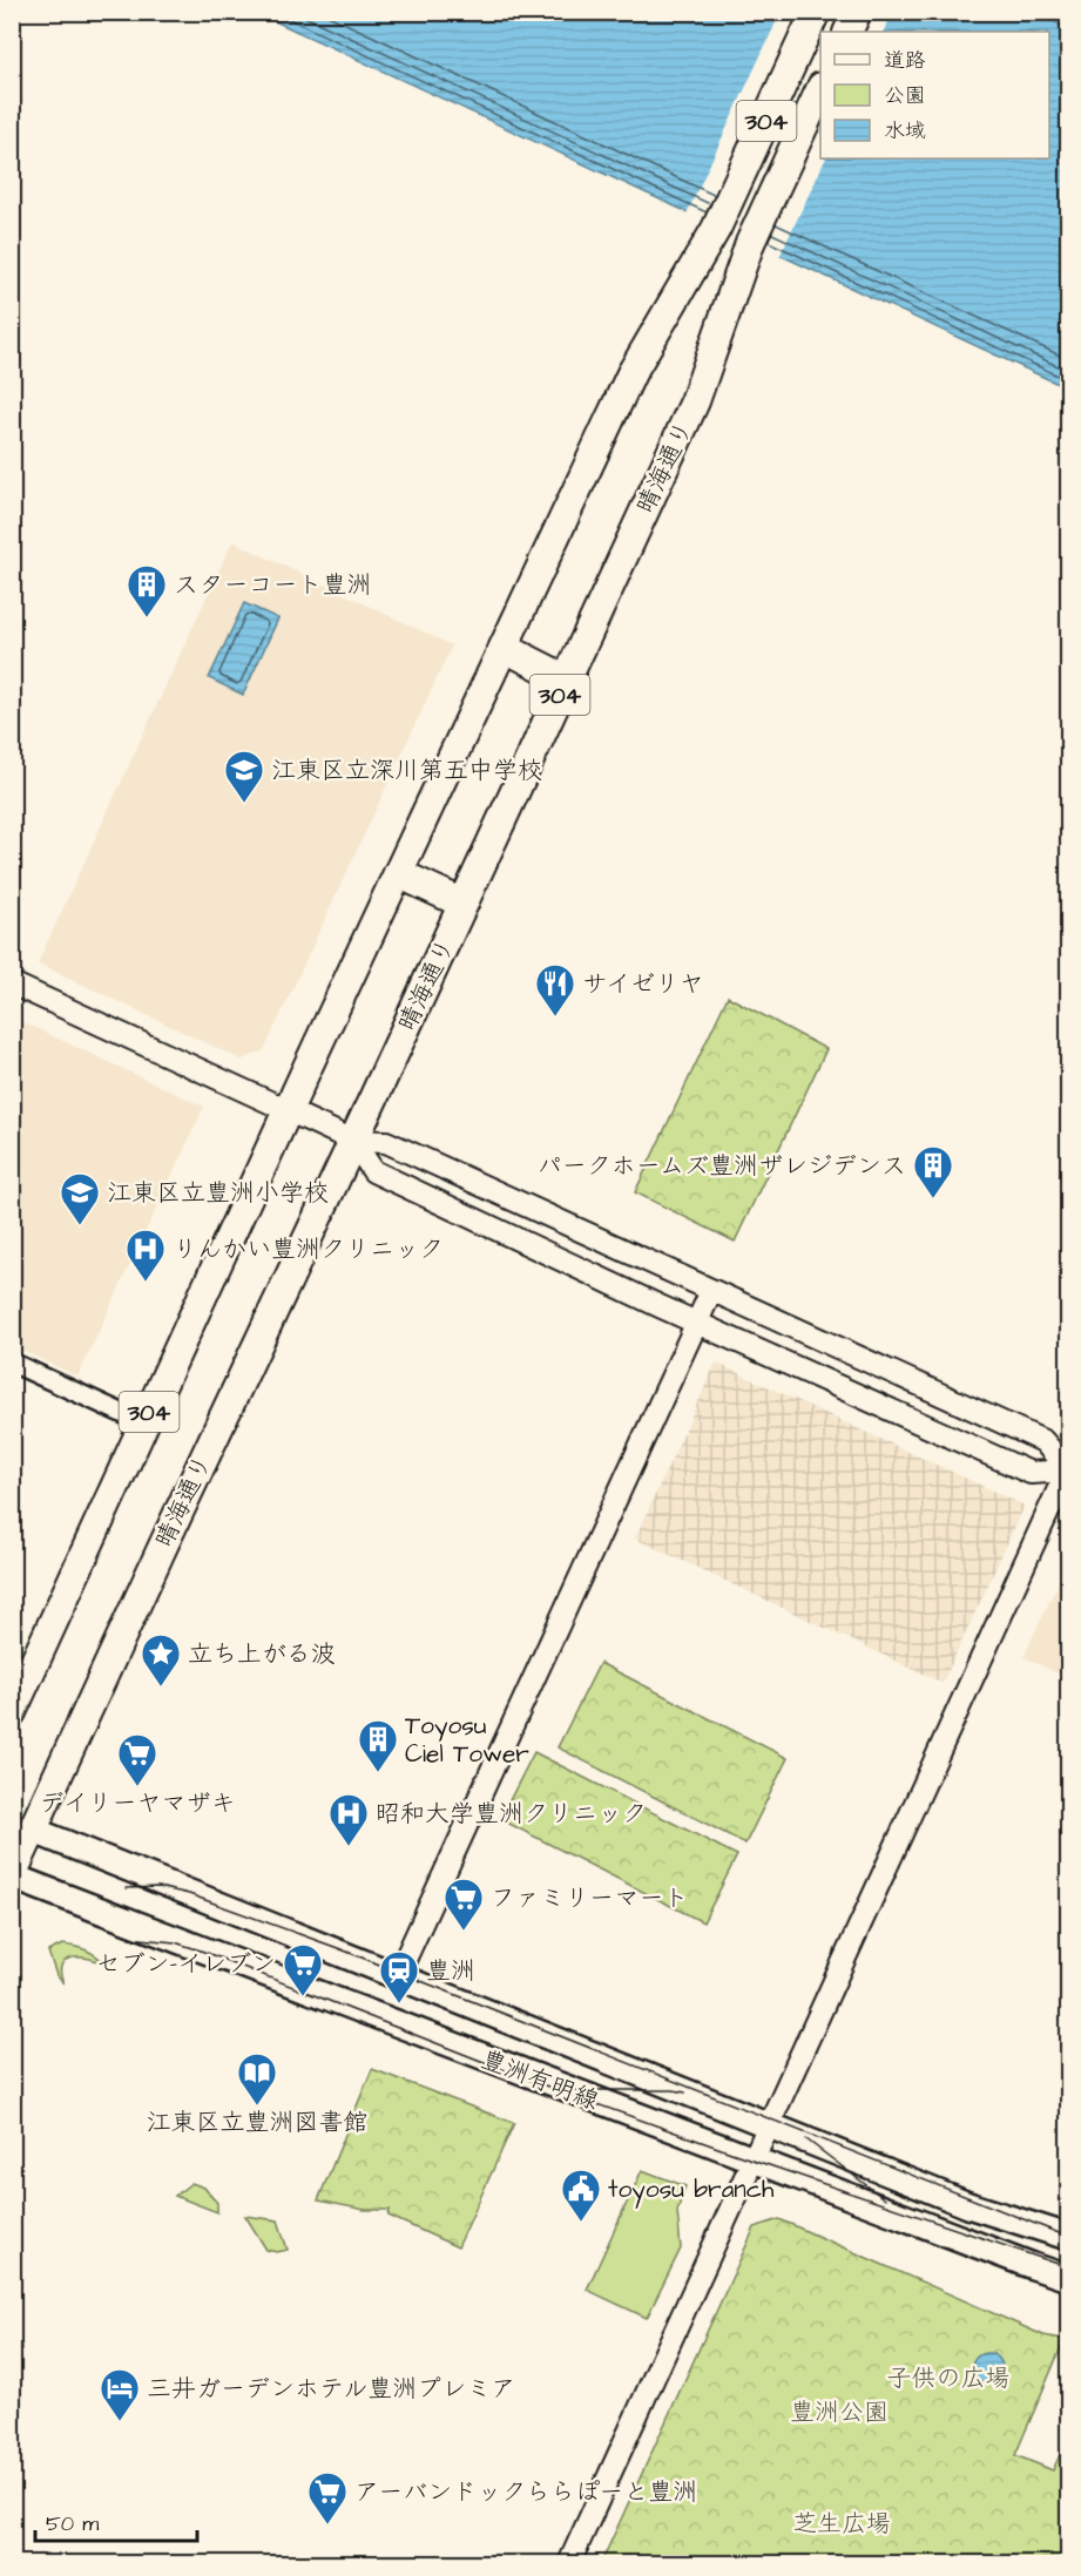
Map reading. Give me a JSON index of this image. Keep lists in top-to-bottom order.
{
  "streets": {
    "main road": ["304", "晴海通り", "豊洲有明線"]
  },
  "crossings": [
    ["晴海通り", "豊洲有明線"]
  ],
  "parks": ["子供の広場", "豊洲公園", "芝生広場"],
  "places": {
    "building": ["スターコート豊洲", "パークホームズ豊洲ザレジデンス", "Toyosu Ciel Tower"],
    "school or university": ["江東区立深川第五中学校", "江東区立豊洲小学校"],
    "restaurant": ["サイゼリヤ"],
    "hospital": ["りんかい豊洲クリニック", "昭和大学豊洲クリニック"],
    "place": ["立ち上がる波"],
    "supermarket": [
      "デイリーヤマザキ",
      "ファミリーマート",
      "セブン-イレブン",
      "アーバンドックららぽーと豊洲"
    ],
    "station": ["豊洲"],
    "library": ["江東区立豊洲図書館"],
    "public building": ["toyosu branch"],
    "hotel": ["三井ガーデンホテル豊洲プレミア"]
  },
  "legend": ["道路", "公園", "水域"],
  "scale_bar": "50 m"
}
